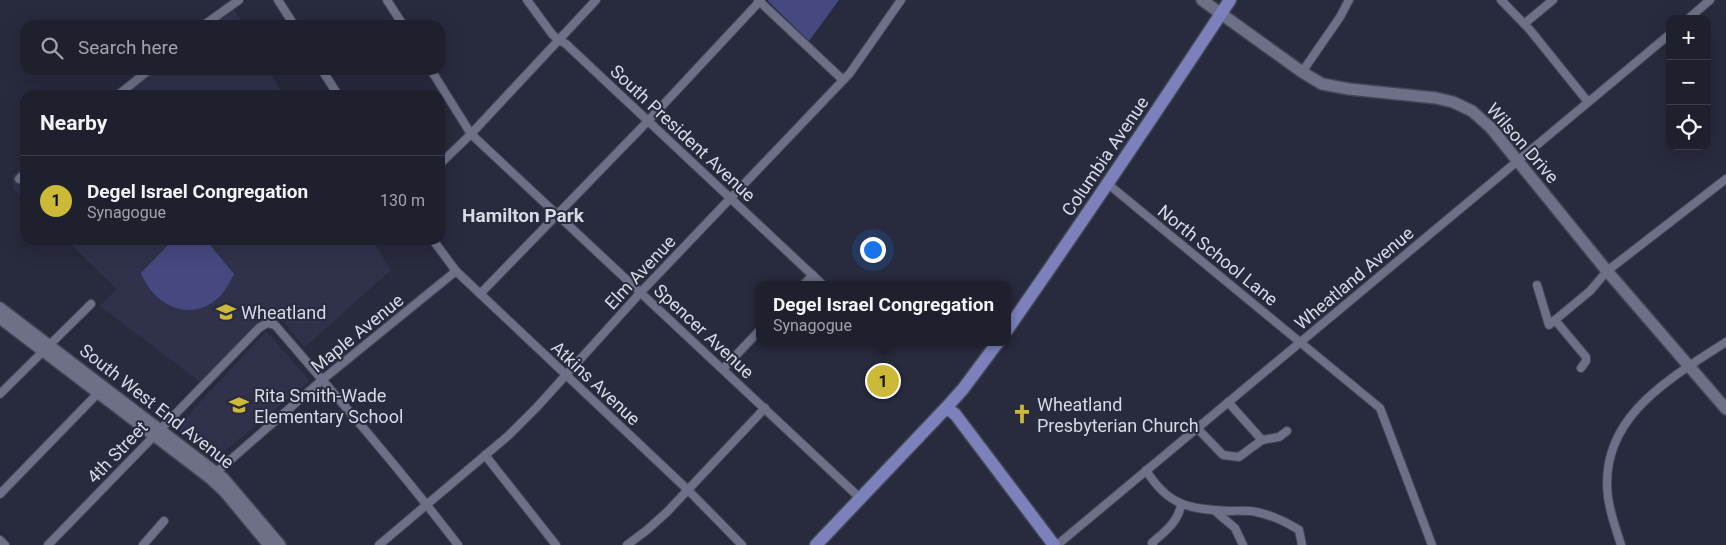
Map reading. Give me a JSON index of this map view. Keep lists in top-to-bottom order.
{
  "streets": {
    "main road": ["Columbia Avenue"],
    "street": [
      "South President Avenue",
      "Wilson Drive",
      "North School Lane",
      "Elm Avenue",
      "Wheatland Avenue",
      "Spencer Avenue",
      "Maple Avenue",
      "Atkins Avenue",
      "South West End Avenue",
      "4th Street"
    ]
  },
  "crossings": [
    ["South President Avenue", "Elm Avenue"],
    ["Wilson Drive", "Columbia Avenue"],
    ["Wilson Drive", "Wheatland Avenue"],
    ["Columbia Avenue", "North School Lane"],
    ["North School Lane", "Wheatland Avenue"],
    ["Elm Avenue", "Spencer Avenue"],
    ["Elm Avenue", "Atkins Avenue"],
    ["Maple Avenue", "Atkins Avenue"],
    ["Maple Avenue", "South West End Avenue"],
    ["Maple Avenue", "4th Street"],
    ["South West End Avenue", "4th Street"]
  ],
  "districts": ["Hamilton Park"],
  "places": {
    "school or university": ["Wheatland", "Rita Smith-Wade Elementary School"],
    "church": ["Wheatland Presbyterian Church"]
  },
  "page": {
    "map_buttons": ["+", "−"],
    "search": "Search here",
    "heading": "Nearby",
    "list": [
      {
        "mark": "1",
        "name": "Degel Israel Congregation",
        "note": "Synagogue",
        "value": "130 m"
      }
    ],
    "popup": ["Degel Israel Congregation", "Synagogue"],
    "pins": "1"
  }
}
